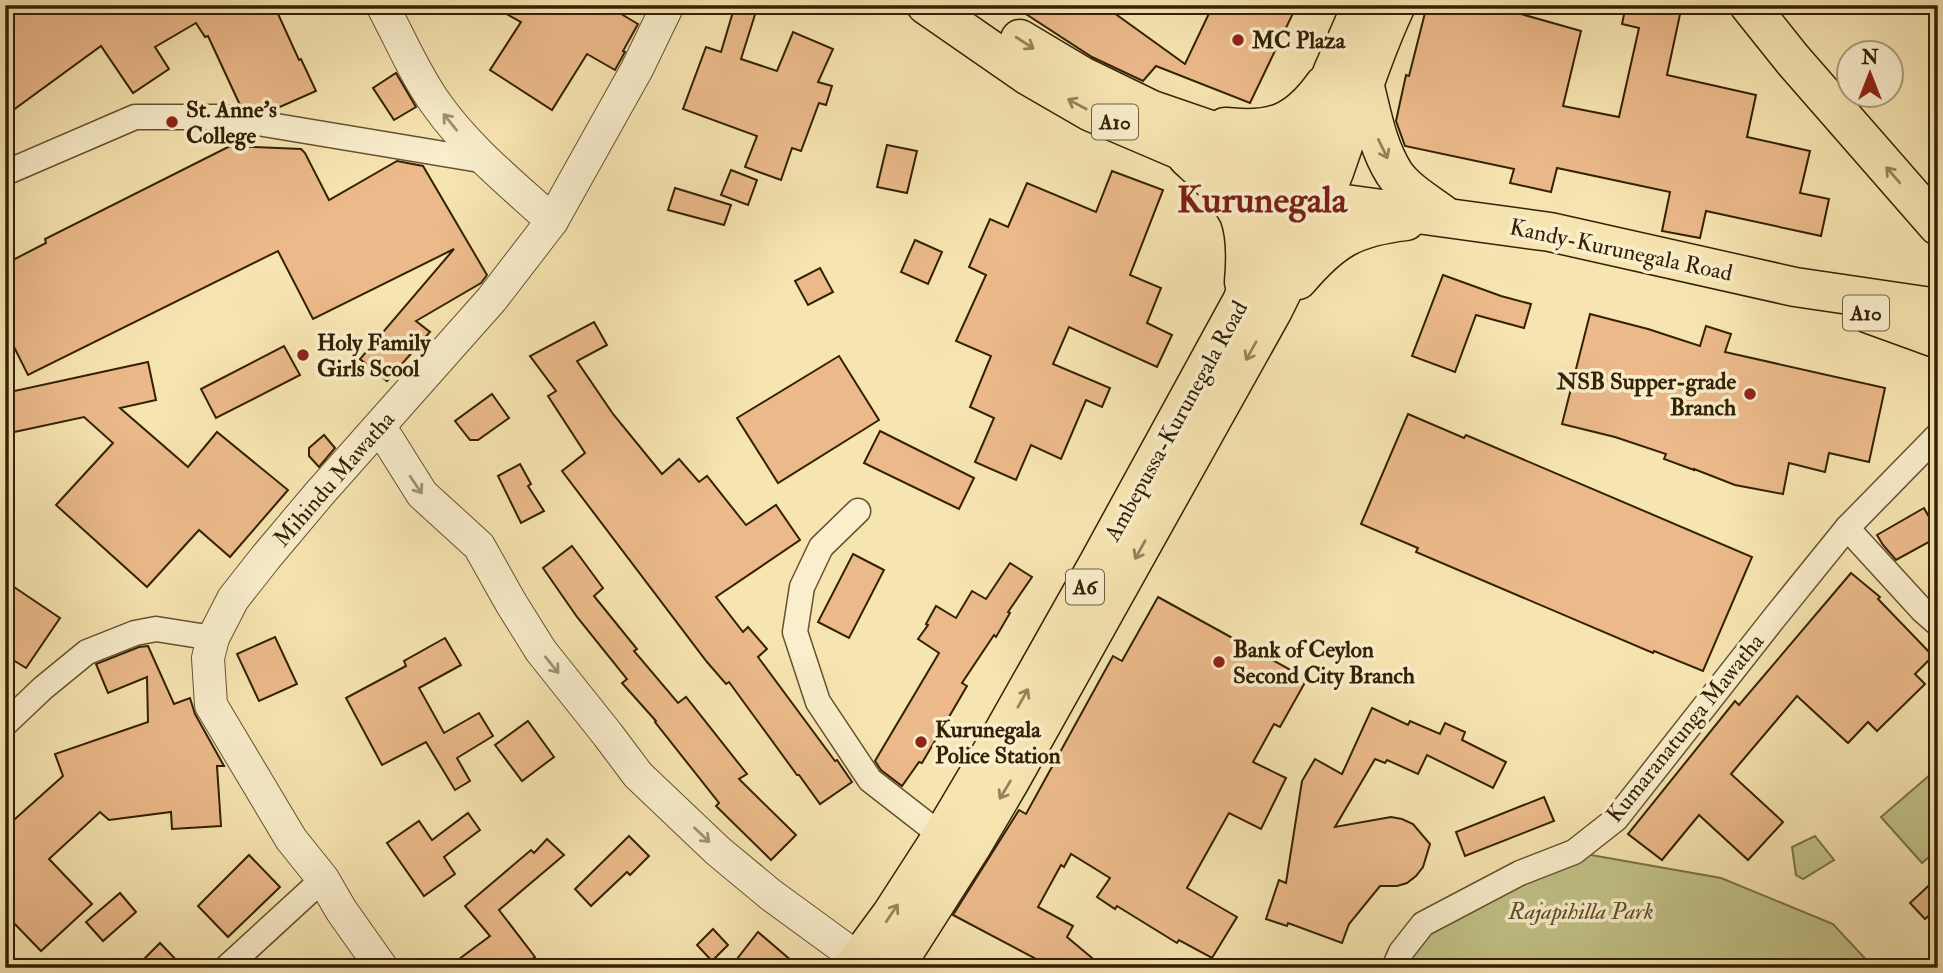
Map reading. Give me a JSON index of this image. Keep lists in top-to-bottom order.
{
  "streets": {
    "main road": [
      "A10",
      "Kandy-Kurunegala Road",
      "Ambepussa-Kurunegala Road",
      "A6"
    ],
    "street": ["Mihindu Mawatha", "Kumaranatunga Mawatha"]
  },
  "crossings": [
    ["A10", "Kandy-Kurunegala Road"],
    ["A10", "Ambepussa-Kurunegala Road"],
    ["A10", "A6"],
    ["Kandy-Kurunegala Road", "Ambepussa-Kurunegala Road"],
    ["Kandy-Kurunegala Road", "A6"],
    ["Ambepussa-Kurunegala Road", "A6"]
  ],
  "districts": ["Kurunegala"],
  "parks": ["Rajapihilla Park"],
  "places": [
    "MC Plaza",
    "St. Anne's College",
    "Holy Family Girls Scool",
    "NSB Supper-grade Branch",
    "Bank of Ceylon Second City Branch",
    "Kurunegala Police Station"
  ],
  "north": "top"
}
